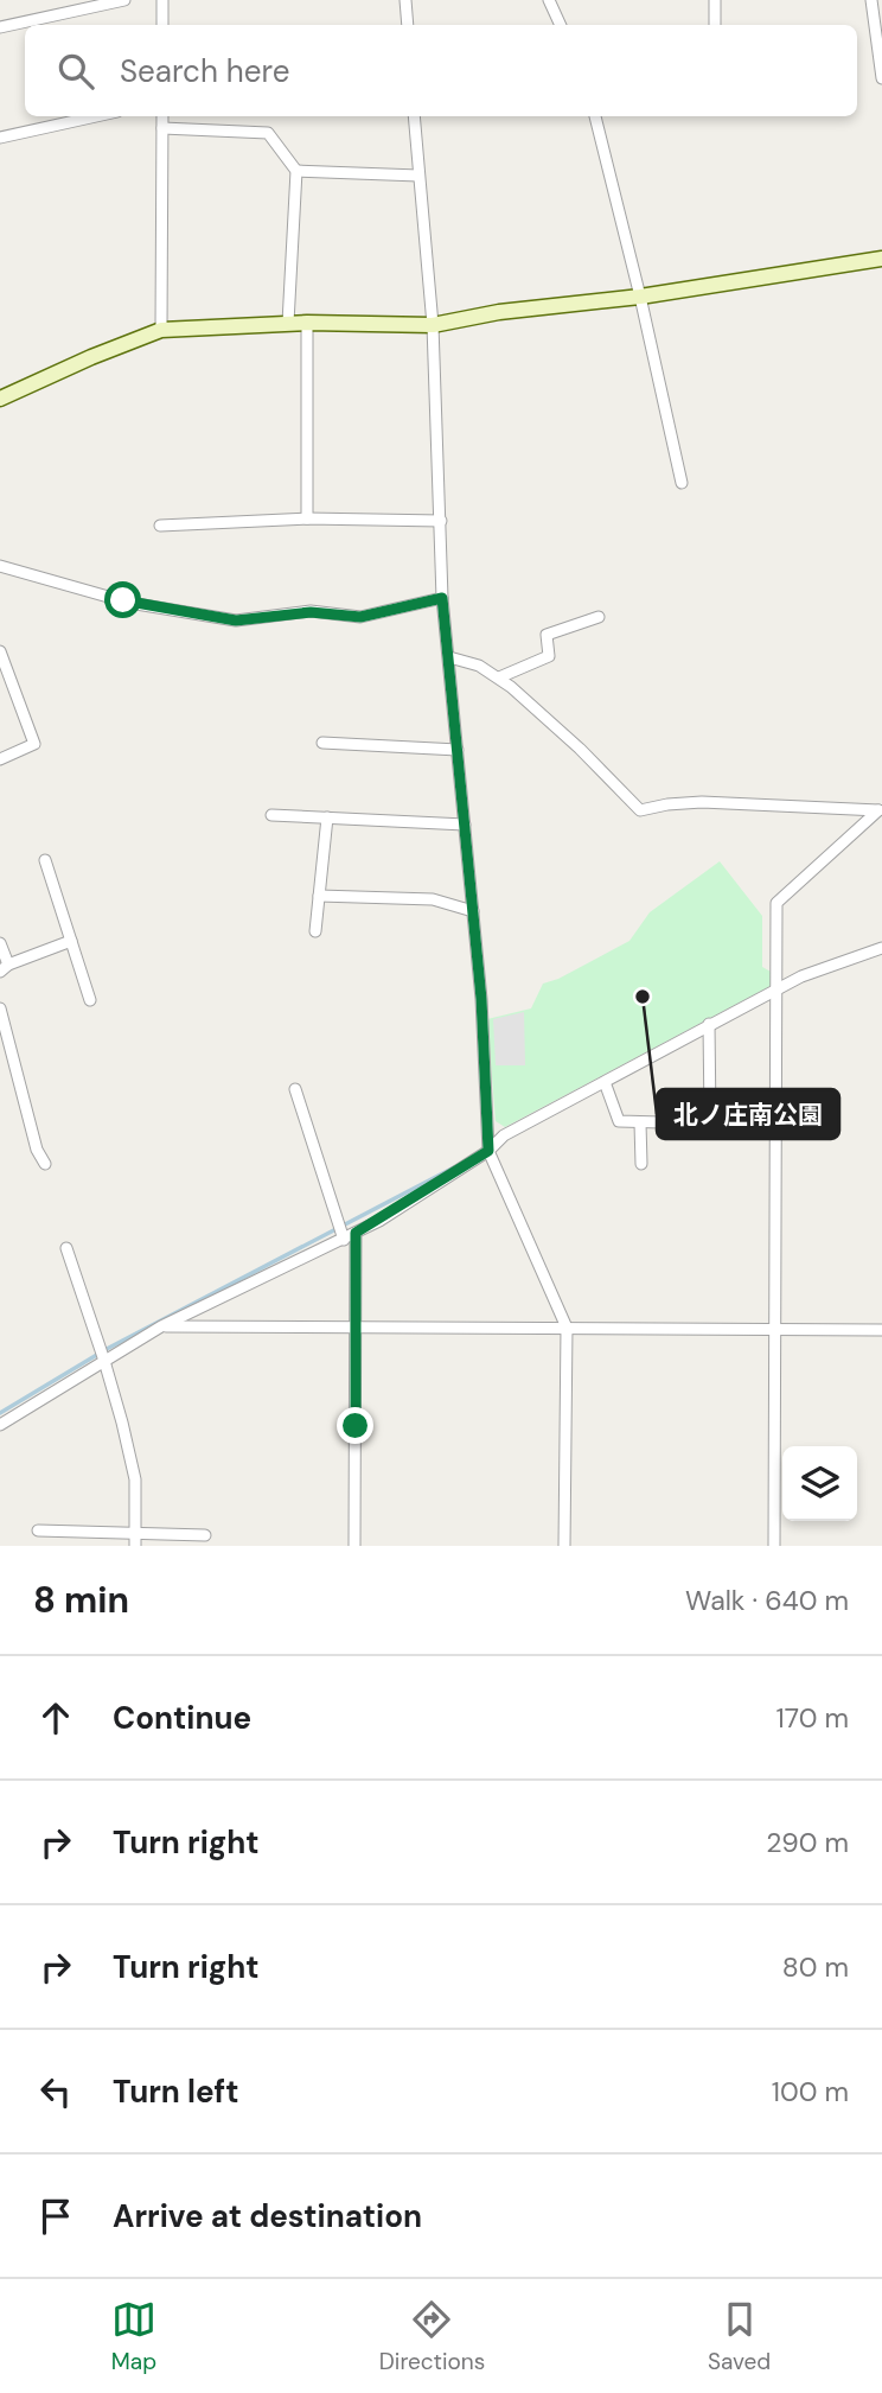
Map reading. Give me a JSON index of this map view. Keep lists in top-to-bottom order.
{
  "places": ["北ノ庄南公園"],
  "page": {
    "search": "Search here",
    "heading": ["8 min", "Walk · 640 m"],
    "list": [
      ["Continue", "170 m"],
      ["Turn right", "290 m"],
      ["Turn right", "80 m"],
      ["Turn left", "100 m"],
      "Arrive at destination"
    ],
    "nav": ["Map", "Directions", "Saved"]
  }
}
